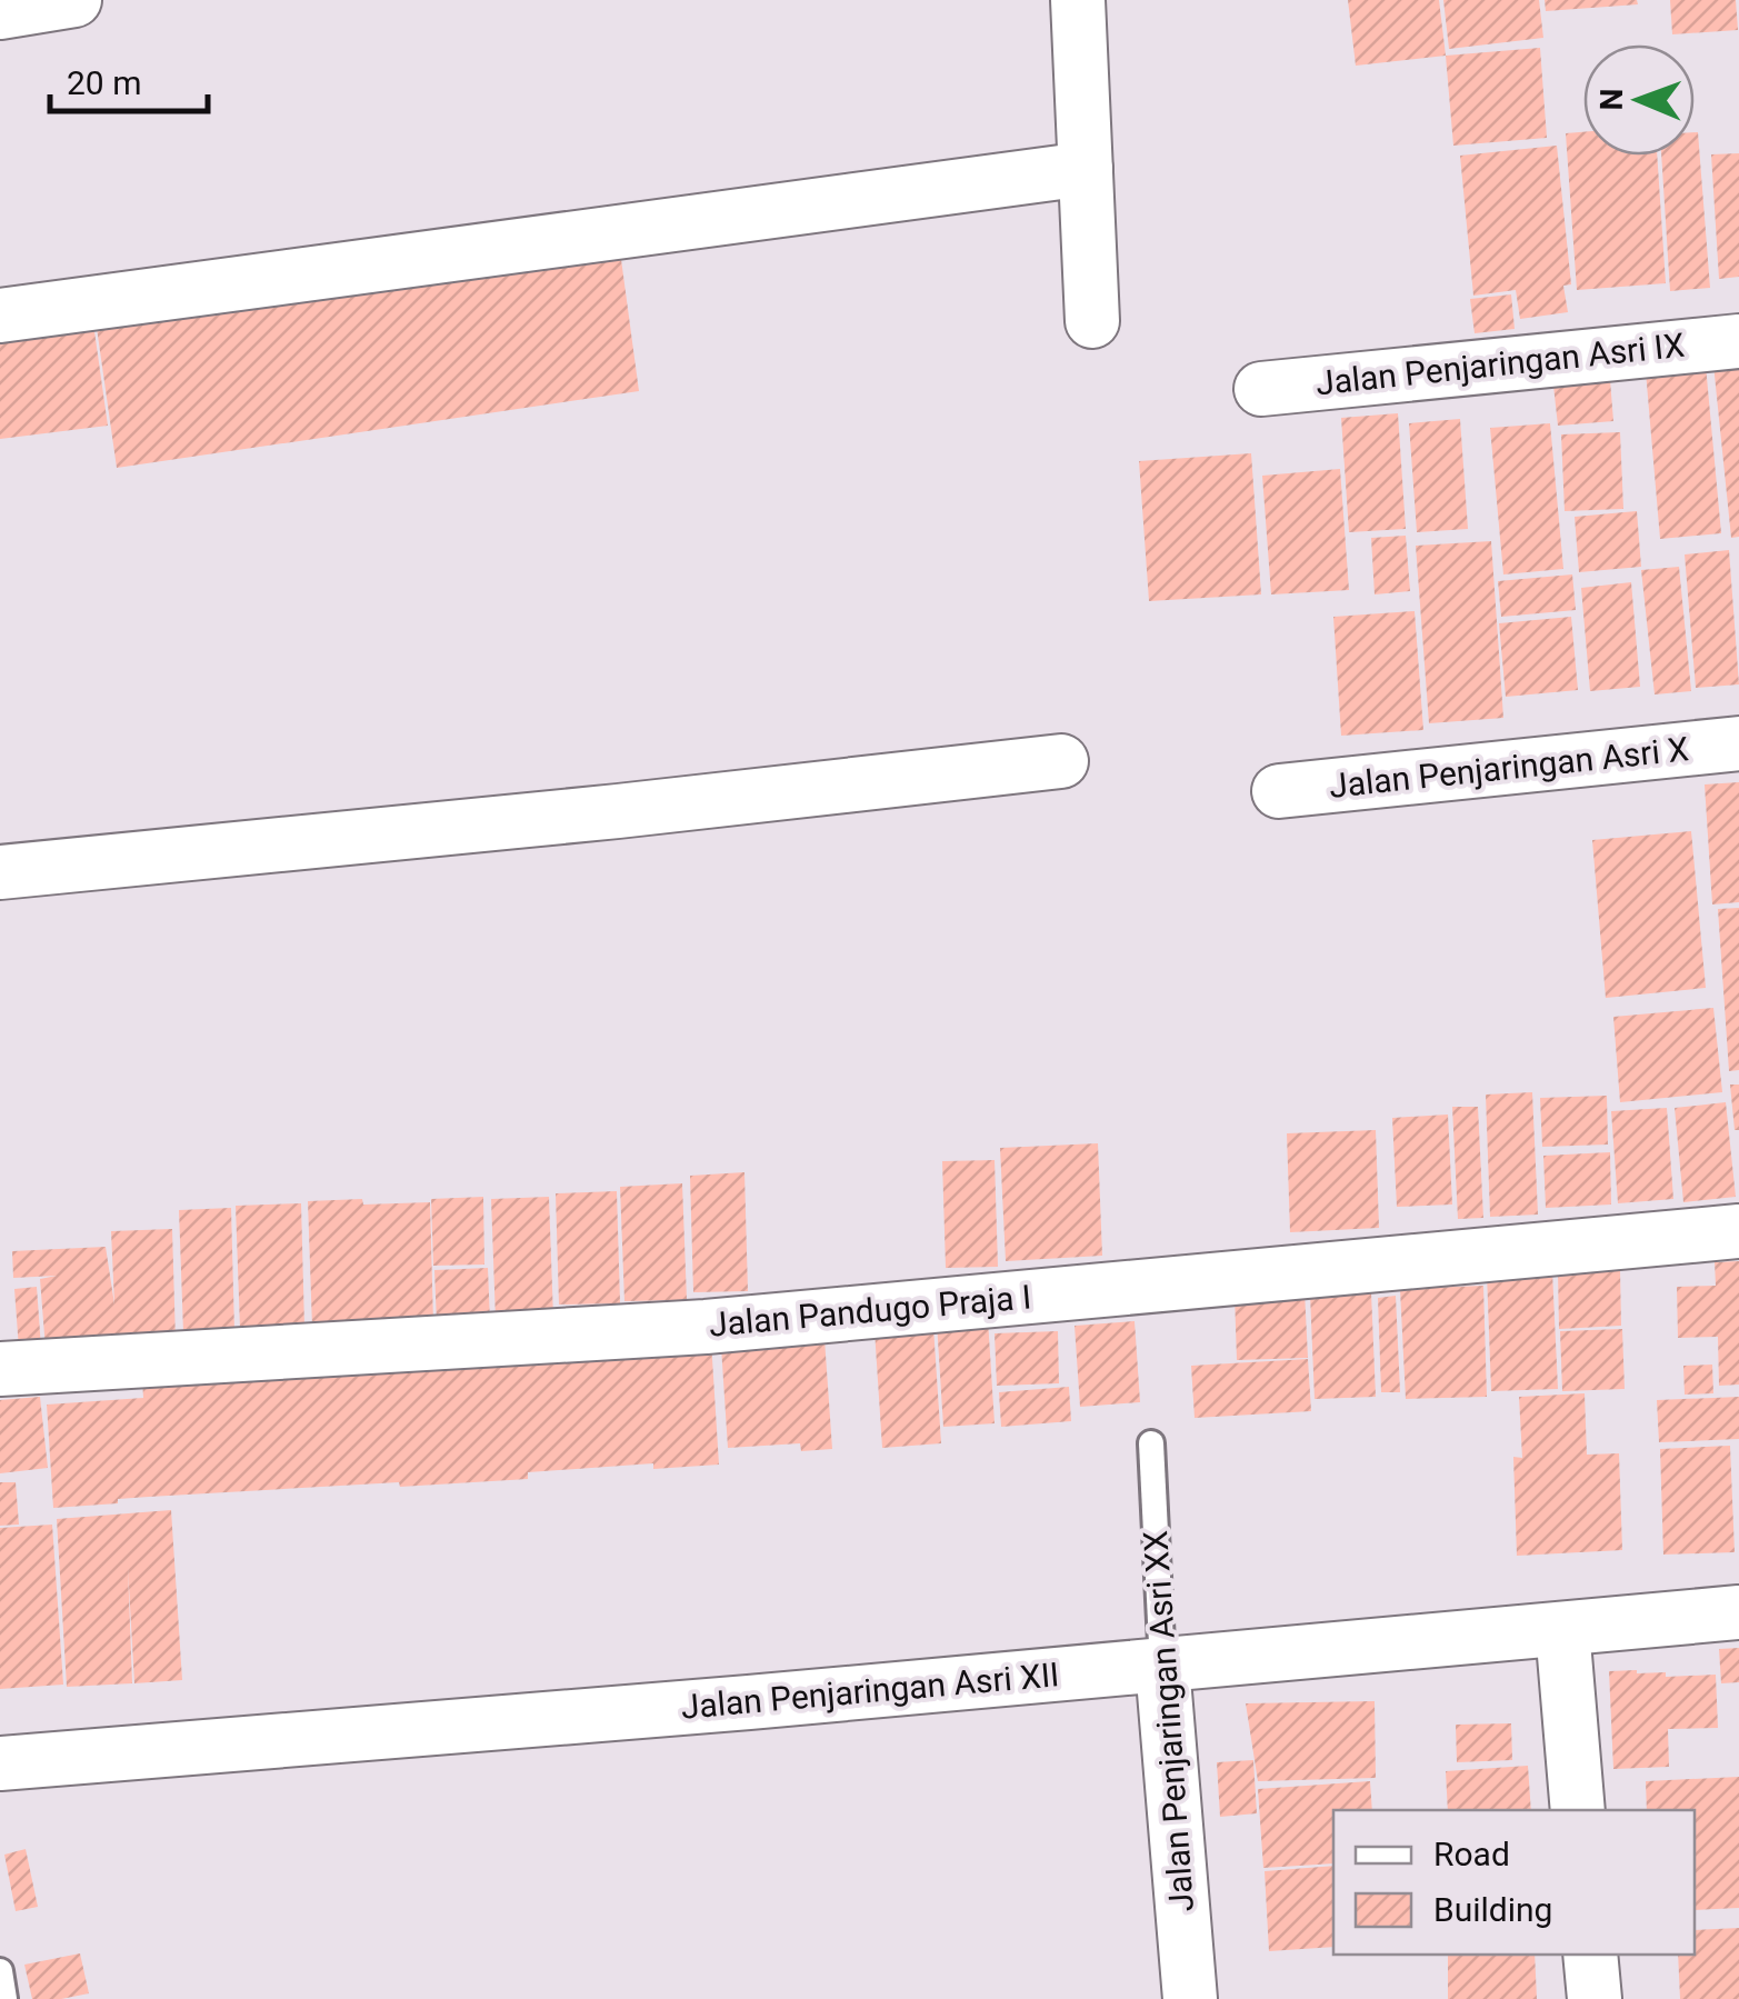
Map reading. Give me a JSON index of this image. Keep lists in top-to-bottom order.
{
  "streets": {
    "street": [
      "Jalan Penjaringan Asri IX",
      "Jalan Penjaringan Asri X",
      "Jalan Pandugo Praja I",
      "Jalan Penjaringan Asri XII",
      "Jalan Penjaringan Asri XX"
    ]
  },
  "crossings": [
    ["Jalan Penjaringan Asri XII", "Jalan Penjaringan Asri XX"]
  ],
  "legend": ["Road", "Building"],
  "scale_bar": "20 m",
  "north": "left"
}
